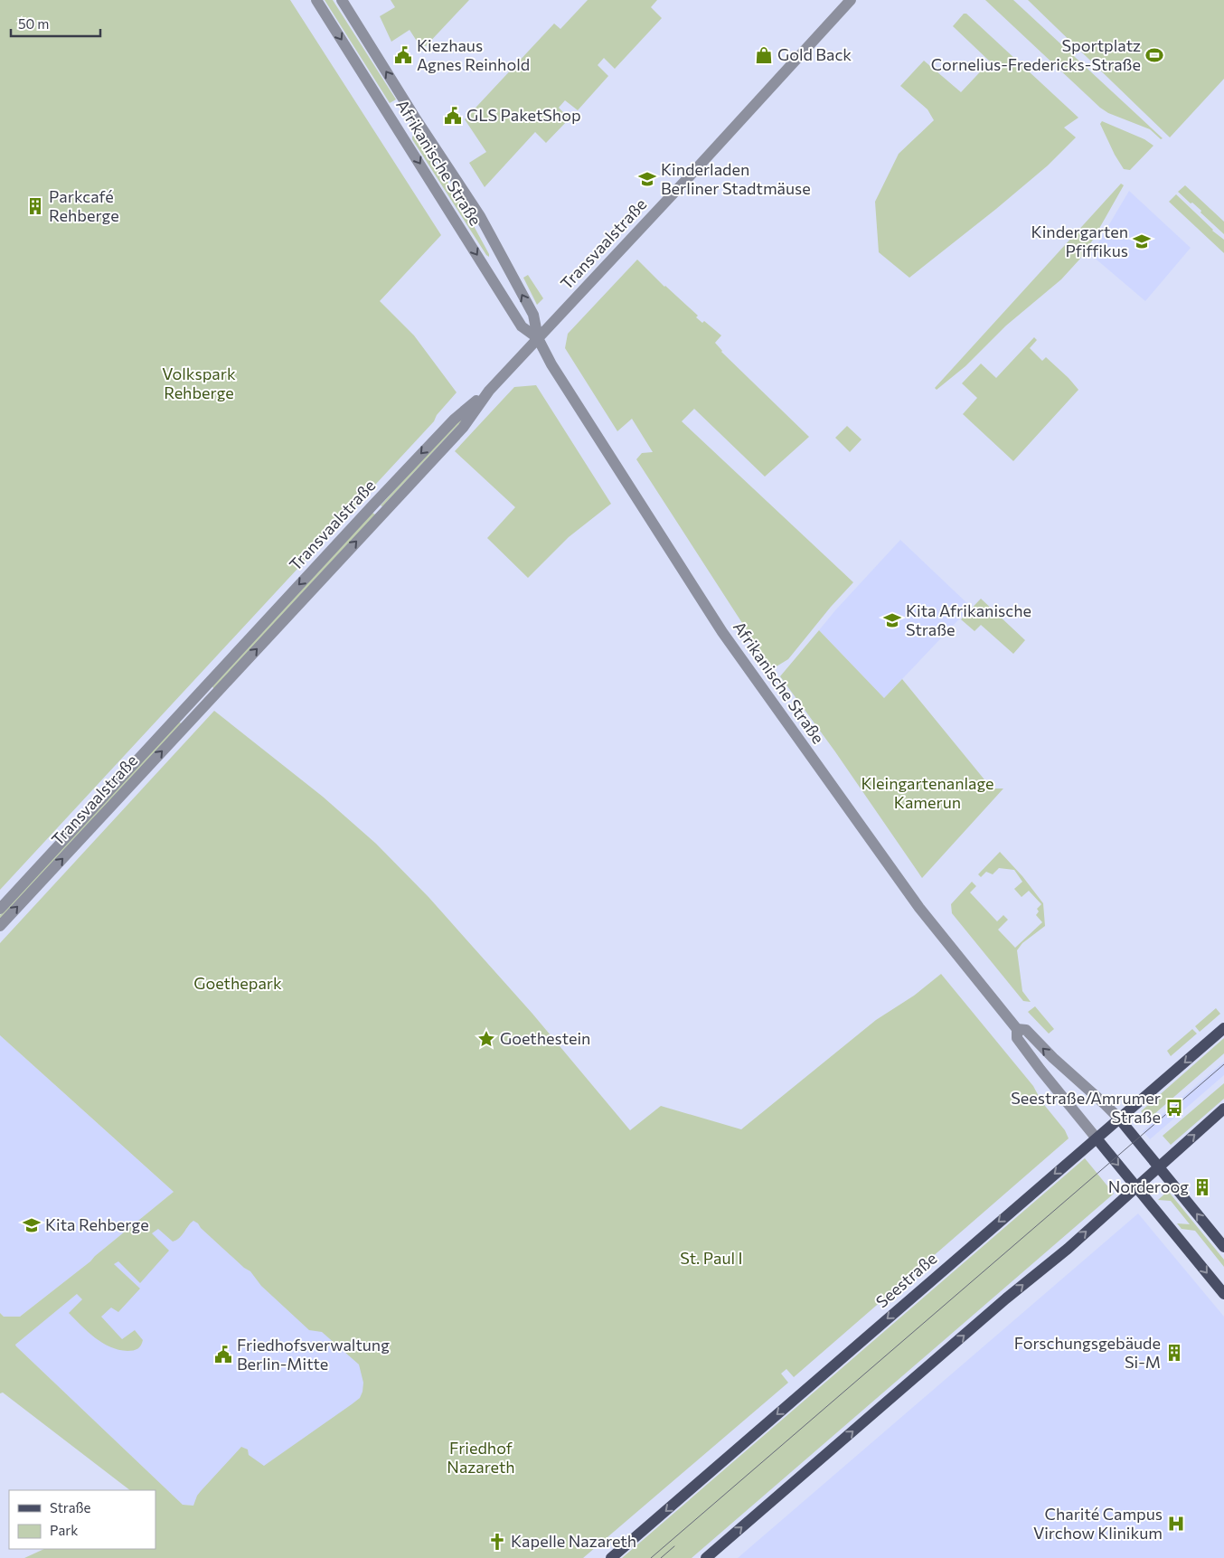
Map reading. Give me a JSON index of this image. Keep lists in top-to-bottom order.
{
  "streets": {
    "main road": ["Seestraße"],
    "street": ["Afrikanische Straße", "Transvaalstraße"]
  },
  "crossings": [
    ["Afrikanische Straße", "Transvaalstraße"],
    ["Afrikanische Straße", "Seestraße"]
  ],
  "parks": [
    "Volkspark Rehberge",
    "Kleingartenanlage Kamerun",
    "Goethepark",
    "St. Paul I",
    "Friedhof Nazareth"
  ],
  "places": {
    "public building": ["Kiezhaus Agnes Reinhold", "GLS PaketShop", "Friedhofsverwaltung Berlin-Mitte"],
    "shop": ["Gold Back"],
    "sports": ["Sportplatz Cornelius-Fredericks-Straße"],
    "school or university": [
      "Kinderladen Berliner Stadtmäuse",
      "Kindergarten Pfiffikus",
      "Kita Afrikanische Straße",
      "Kita Rehberge"
    ],
    "building": ["Parkcafé Rehberge", "Norderoog", "Forschungsgebäude Si-M"],
    "place": ["Goethestein"],
    "bus stop": ["Seestraße/Amrumer Straße"],
    "hospital": ["Charité Campus Virchow Klinikum"],
    "church": ["Kapelle Nazareth"]
  },
  "legend": ["Straße", "Park"],
  "scale_bar": "50 m"
}
